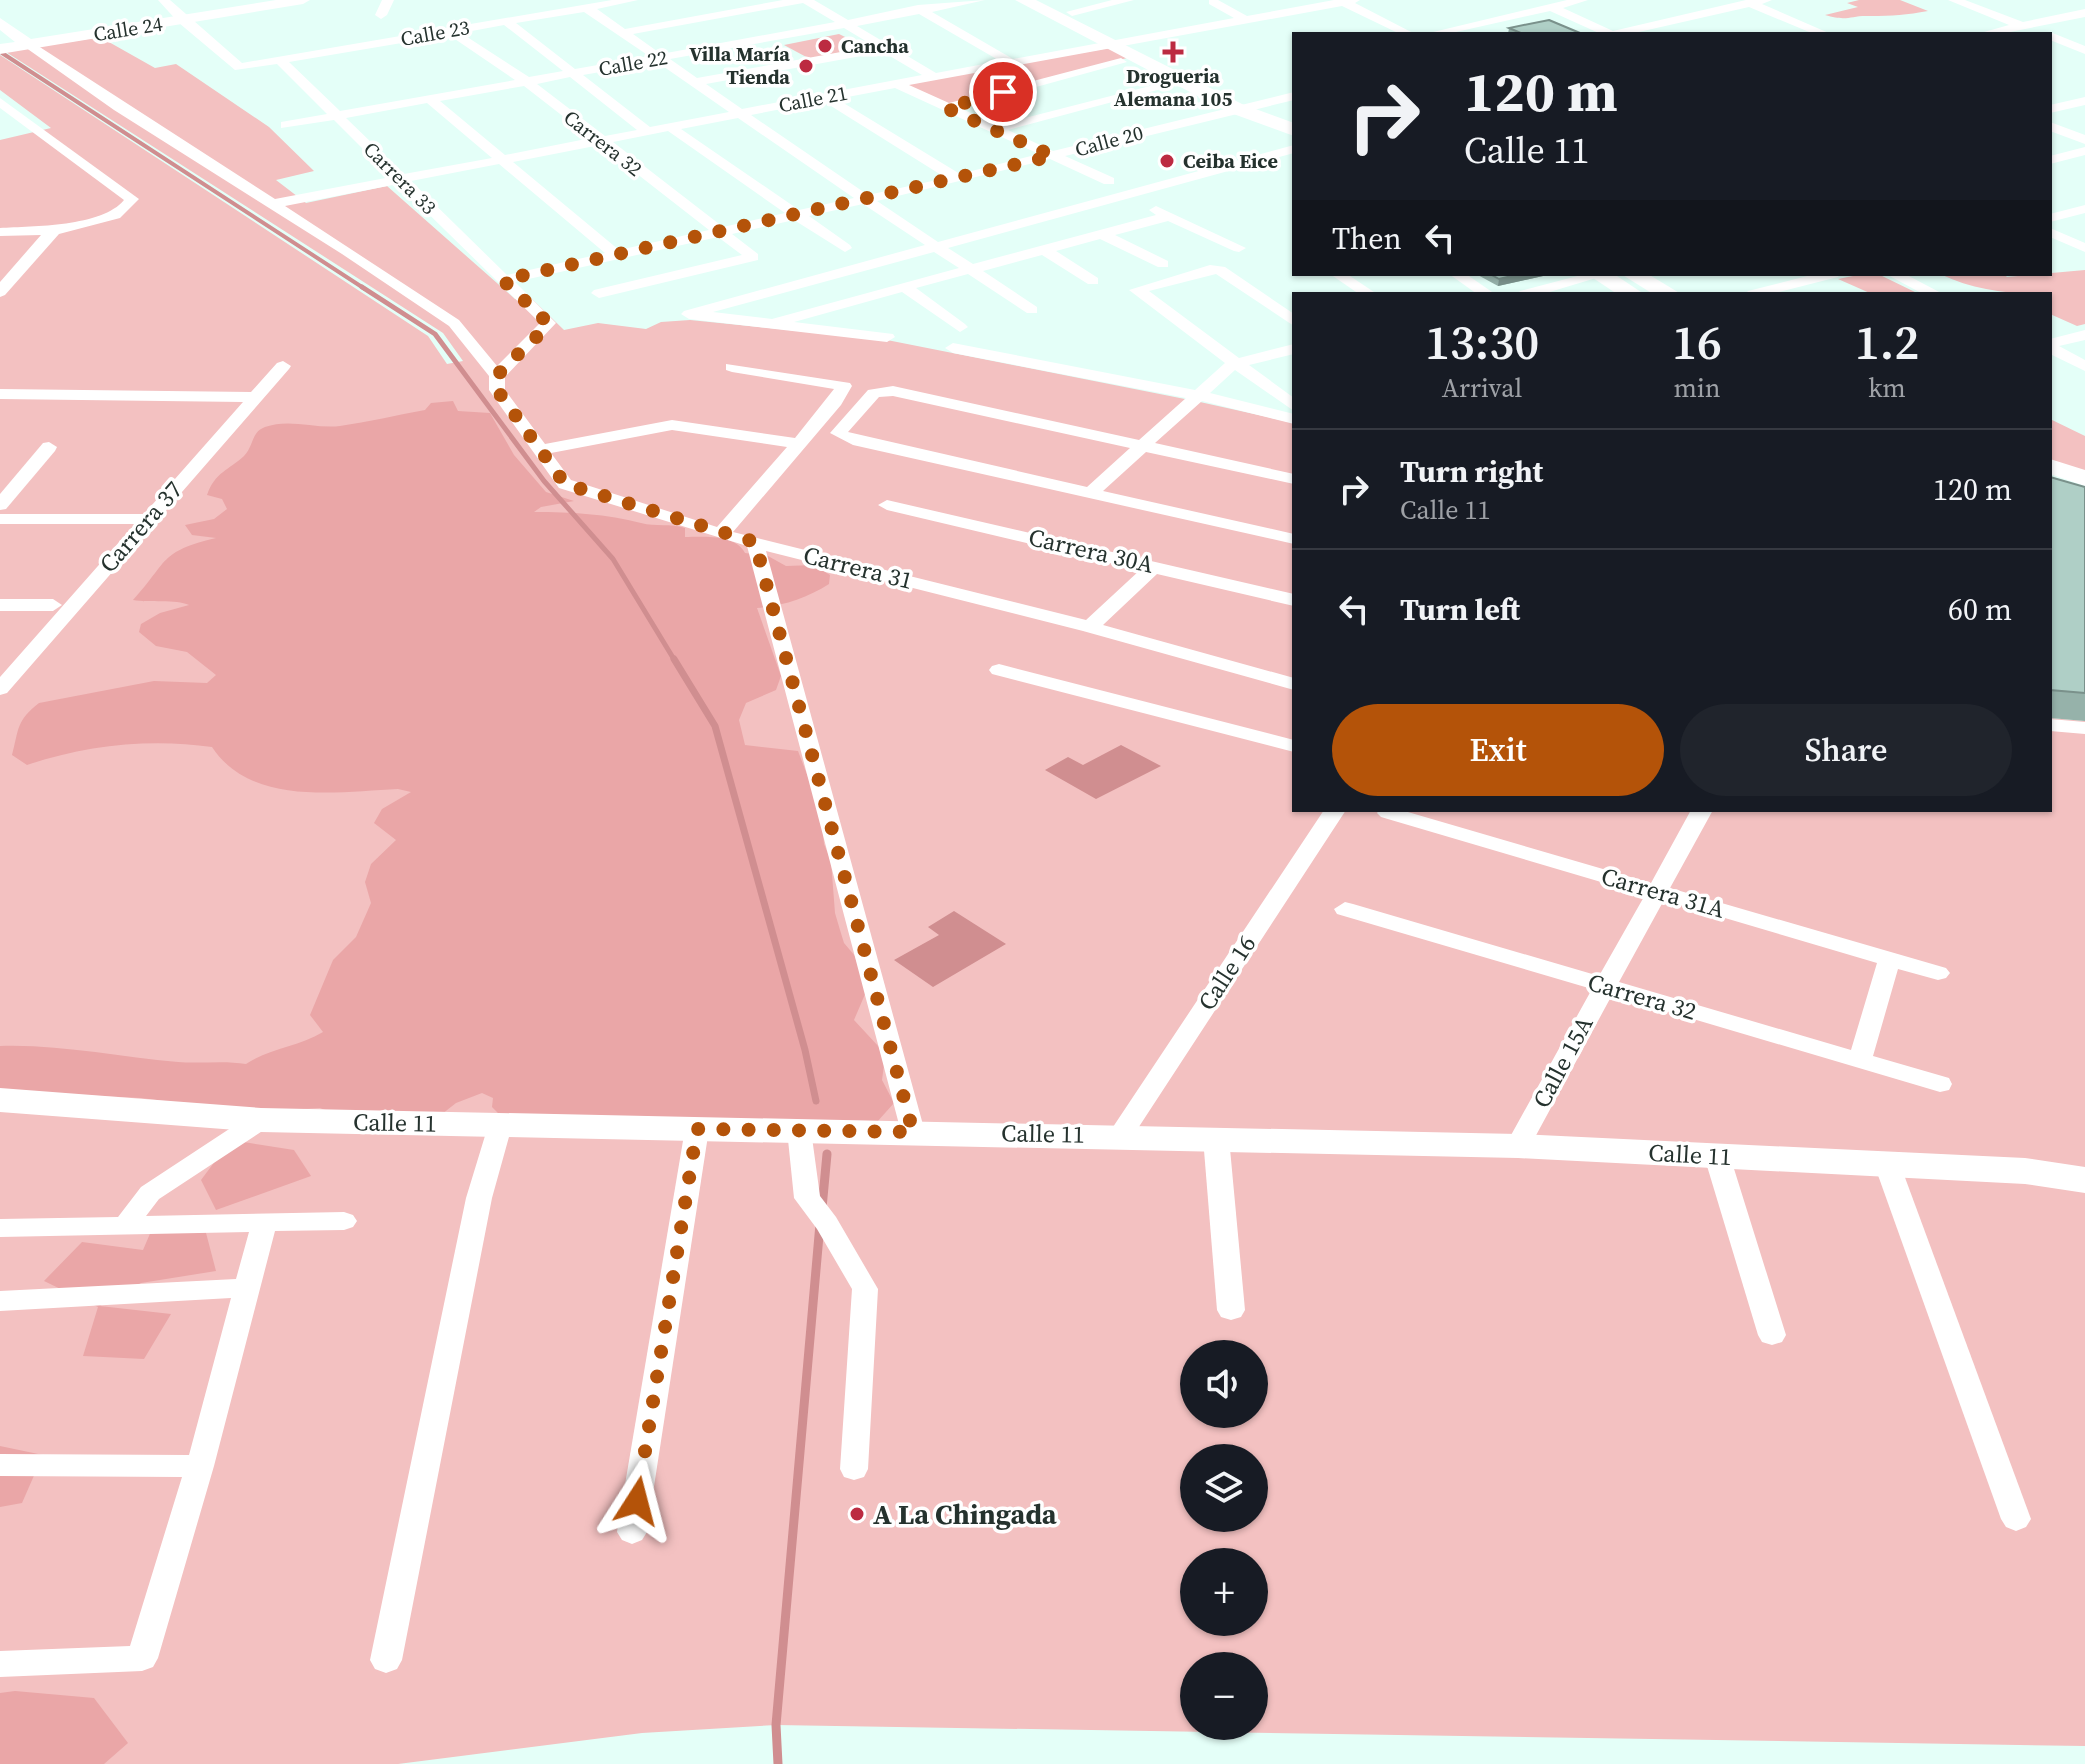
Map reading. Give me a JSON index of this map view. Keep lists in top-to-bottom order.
{
  "streets": {
    "main road": ["Calle 11"],
    "street": [
      "Calle 24",
      "Calle 23",
      "Calle 22",
      "Calle 21",
      "Calle 20",
      "Carrera 32",
      "Carrera 33",
      "Carrera 37",
      "Carrera 30A",
      "Carrera 31",
      "Carrera 31A",
      "Calle 16",
      "Calle 15A"
    ]
  },
  "crossings": [
    ["Calle 24", "Calle 23"],
    ["Calle 24", "Carrera 31"],
    ["Calle 23", "Carrera 32"],
    ["Calle 23", "Carrera 33"],
    ["Calle 22", "Carrera 32"],
    ["Calle 22", "Carrera 33"],
    ["Calle 21", "Carrera 32"],
    ["Calle 21", "Carrera 33"],
    ["Calle 21", "Carrera 31"],
    ["Calle 20", "Carrera 32"],
    ["Calle 20", "Carrera 33"],
    ["Carrera 32", "Calle 15A"],
    ["Carrera 33", "Carrera 31"],
    ["Carrera 31A", "Calle 15A"],
    ["Calle 16", "Calle 11"],
    ["Calle 15A", "Calle 11"]
  ],
  "places": {
    "other": [
      "Cancha",
      "Villa María Tienda",
      "Ceiba Eice",
      "A La Chingada"
    ],
    "health": ["Drogueria Alemana 105"]
  },
  "page": {
    "turn": ["120 m", "Calle 11"],
    "then": "Then",
    "eta": [
      "13:30",
      "Arrival",
      "16",
      "min",
      "1.2",
      "km"
    ],
    "list": [
      {
        "name": "Turn right",
        "note": "Calle 11",
        "value": "120 m"
      },
      {
        "name": "Turn left",
        "value": "60 m"
      }
    ],
    "buttons": ["Exit", "Share"],
    "map_buttons": ["+", "−"]
  }
}
